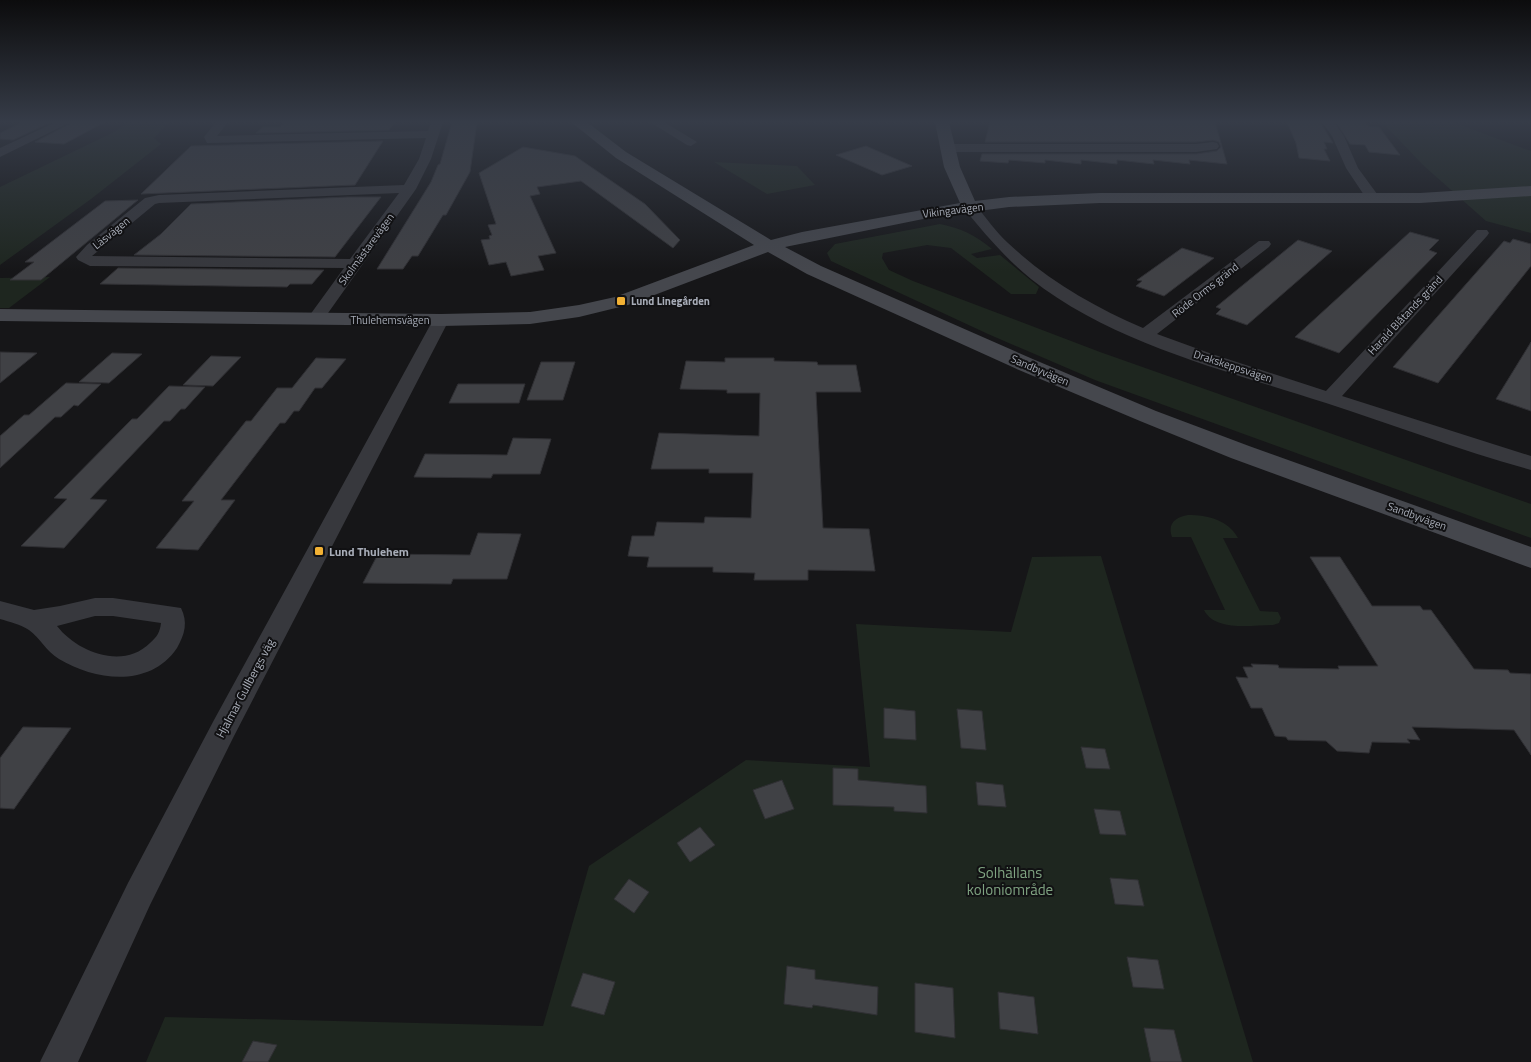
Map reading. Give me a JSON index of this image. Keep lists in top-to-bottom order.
{
  "streets": {
    "street": [
      "Vikingavägen",
      "Läsvägen",
      "Skolmästarevägen",
      "Röde Orms gränd",
      "Harald Blåtands gränd",
      "Thulehemsvägen",
      "Drakskeppsvägen",
      "Sandbyvägen",
      "Hjalmar Gullbergs väg"
    ]
  },
  "crossings": [
    ["Vikingavägen", "Thulehemsvägen"],
    ["Vikingavägen", "Drakskeppsvägen"],
    ["Vikingavägen", "Sandbyvägen"],
    ["Läsvägen", "Skolmästarevägen"],
    ["Skolmästarevägen", "Thulehemsvägen"],
    ["Röde Orms gränd", "Drakskeppsvägen"],
    ["Harald Blåtands gränd", "Drakskeppsvägen"],
    ["Thulehemsvägen", "Sandbyvägen"],
    ["Thulehemsvägen", "Hjalmar Gullbergs väg"]
  ],
  "parks": ["Solhällans koloniområde"],
  "places": {
    "transit": ["Lund Linegården", "Lund Thulehem"]
  }
}
